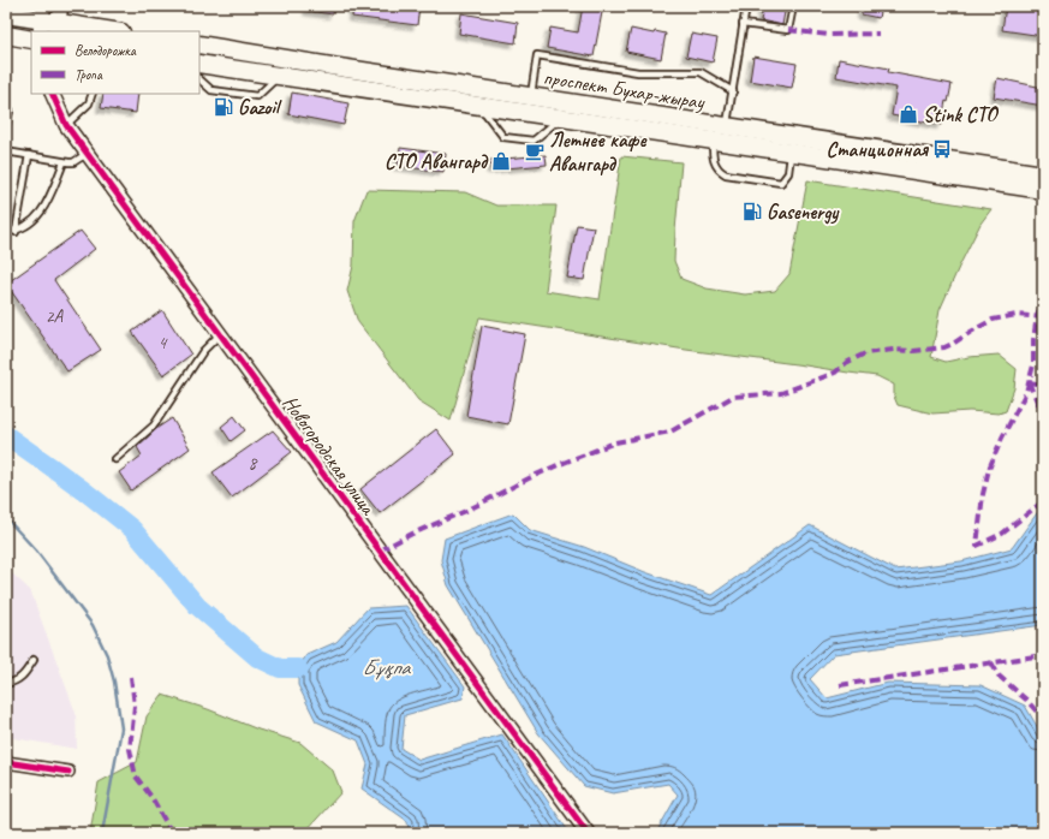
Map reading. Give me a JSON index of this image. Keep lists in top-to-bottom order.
{
  "streets": {
    "main road": ["проспект Бухар-жырау"],
    "street": ["Новогородская улица"]
  },
  "water": ["Бұқпа"],
  "places": {
    "fuel station": ["Gazoil", "Gasenergy"],
    "shop": ["Stink СТО", "СТО Авангард"],
    "bus stop": ["Станционная"],
    "cafe": ["Летнее кафе Авангард"]
  },
  "house_numbers": ["2А", "4", "8"],
  "legend": ["Велодорожка", "Тропа"]
}
